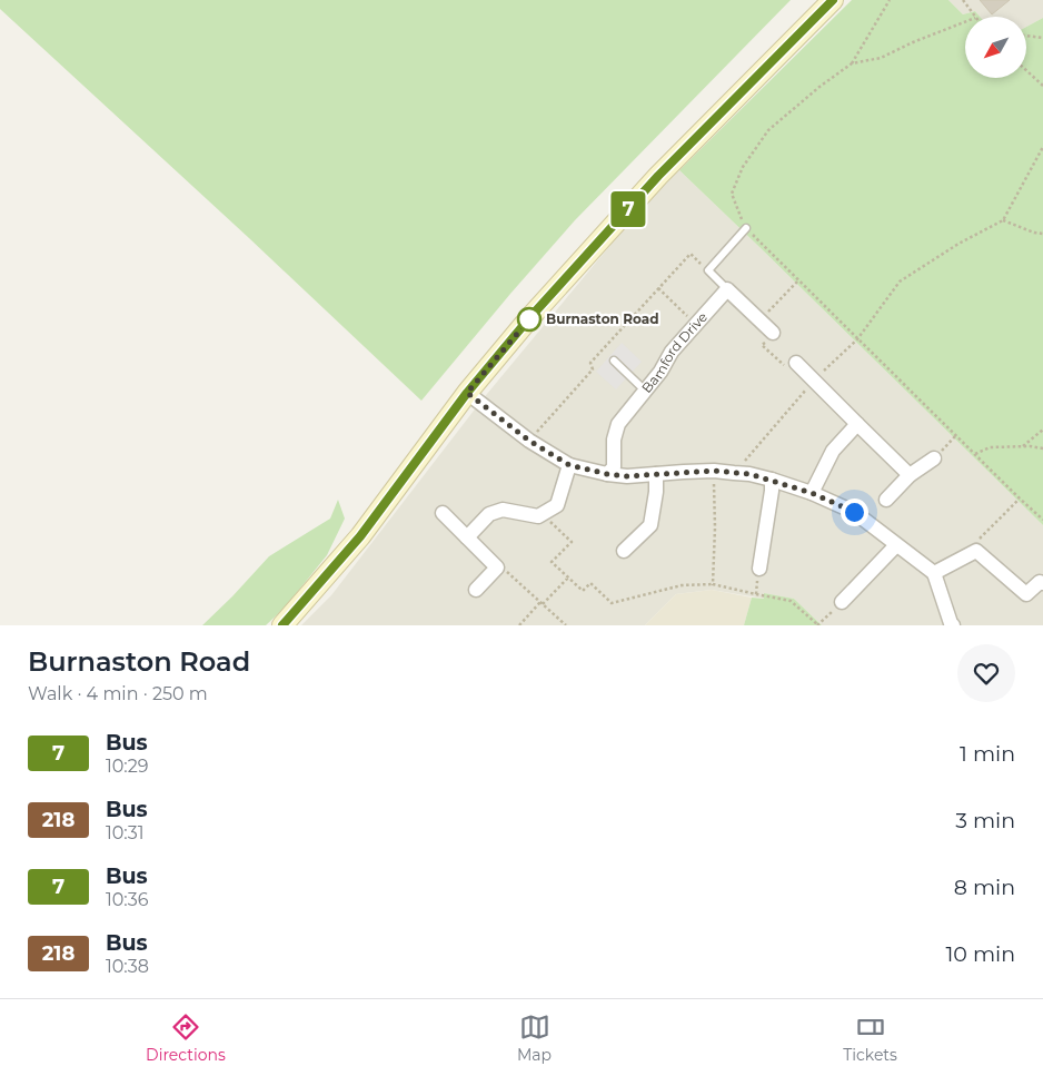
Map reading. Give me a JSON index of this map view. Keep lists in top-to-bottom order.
{
  "streets": {
    "street": ["Bamford Drive"]
  },
  "places": ["Burnaston Road"],
  "lines": ["bus line 7"],
  "north": "bottom left",
  "page": {
    "on_map": "7",
    "heading": ["Burnaston Road", "Walk · 4 min · 250 m"],
    "list": [
      {
        "mark": "7",
        "name": "Bus",
        "note": "10:29",
        "value": "1 min"
      },
      {
        "mark": "218",
        "name": "Bus",
        "note": "10:31",
        "value": "3 min"
      },
      {
        "mark": "7",
        "name": "Bus",
        "note": "10:36",
        "value": "8 min"
      },
      {
        "mark": "218",
        "name": "Bus",
        "note": "10:38",
        "value": "10 min"
      }
    ],
    "tabs": ["Directions", "Map", "Tickets"]
  }
}
